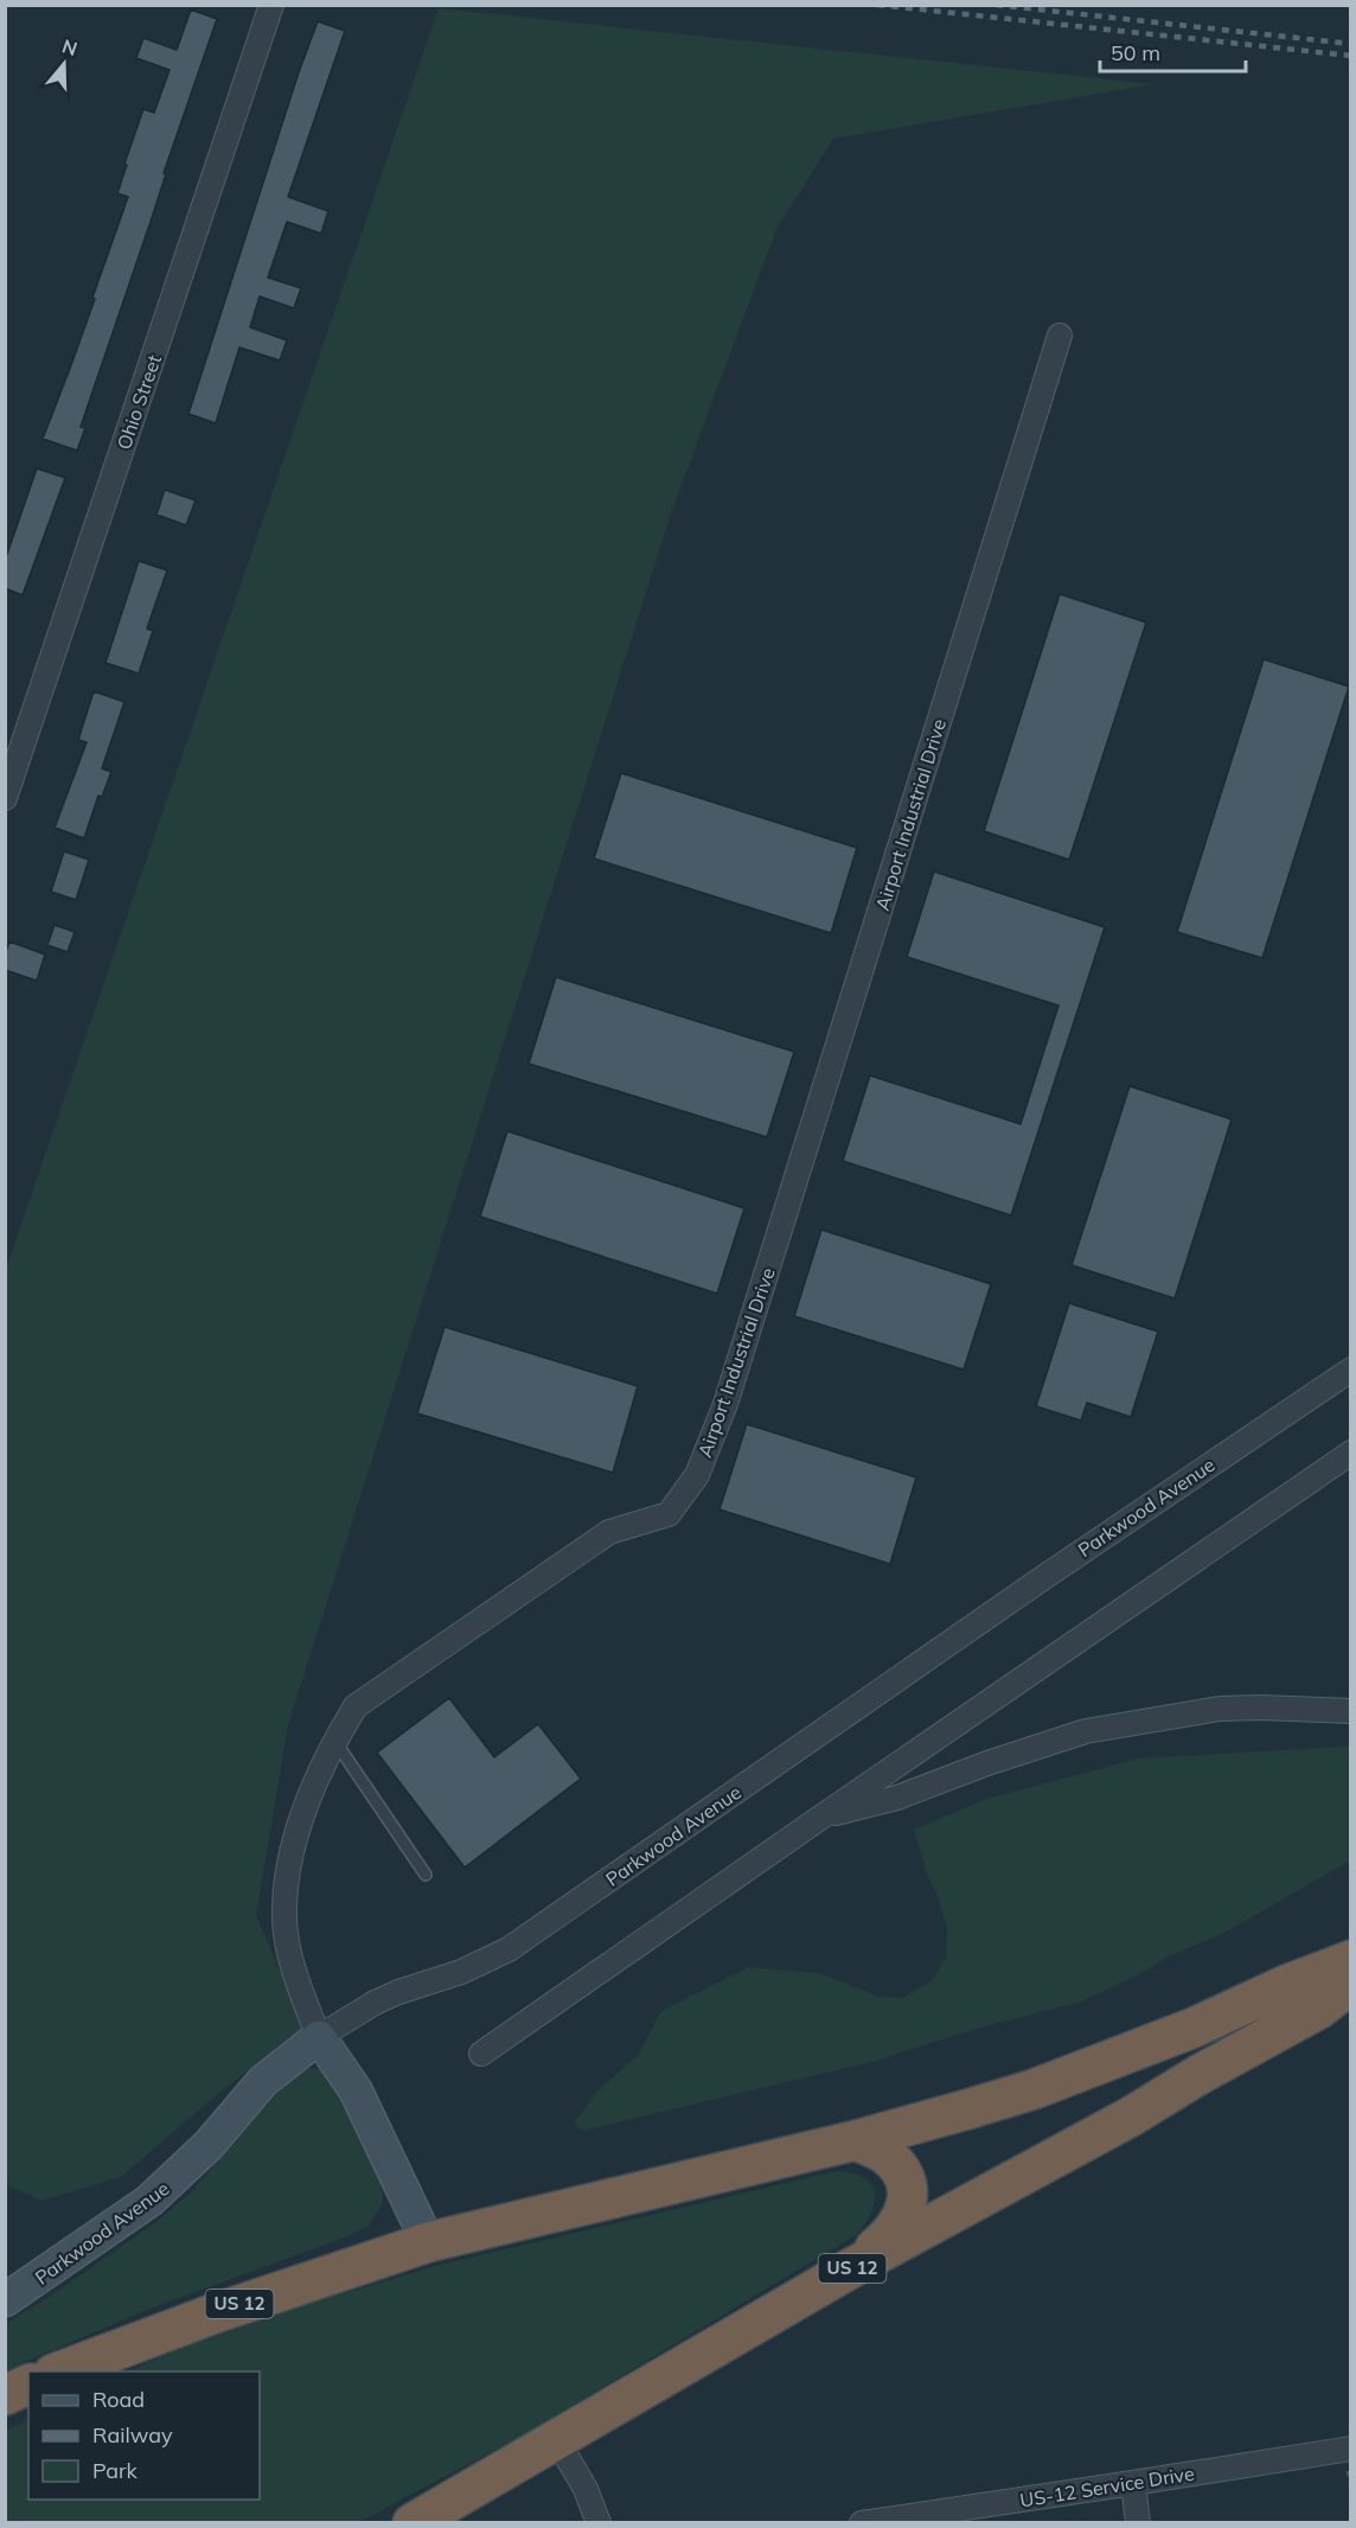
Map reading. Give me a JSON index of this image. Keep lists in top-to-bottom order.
{
  "streets": {
    "highway": ["US 12"],
    "street": [
      "Ohio Street",
      "Airport Industrial Drive",
      "Parkwood Avenue",
      "US-12 Service Drive"
    ]
  },
  "crossings": [
    ["Airport Industrial Drive", "Parkwood Avenue"],
    ["Airport Industrial Drive", "US 12"]
  ],
  "legend": ["Road", "Railway", "Park"],
  "scale_bar": "50 m",
  "north": "top"
}
